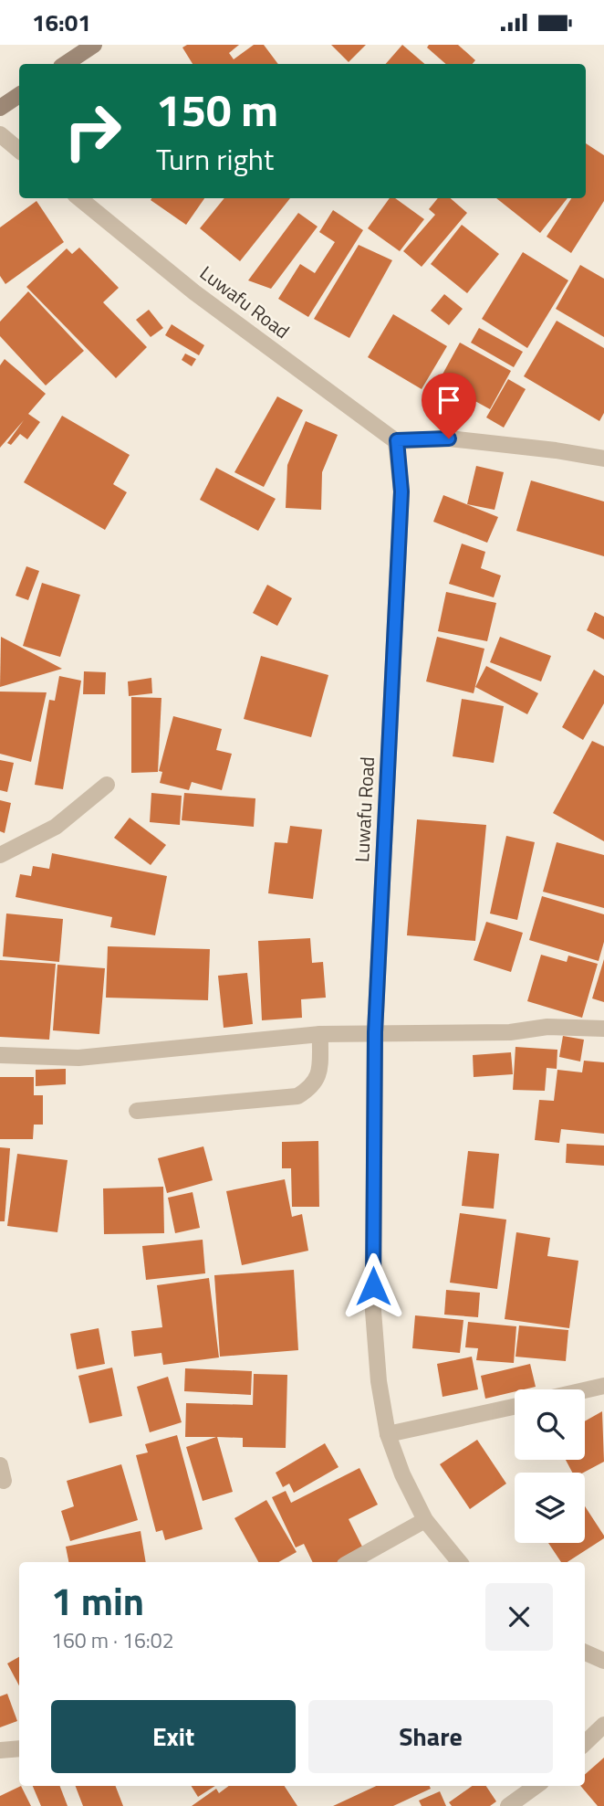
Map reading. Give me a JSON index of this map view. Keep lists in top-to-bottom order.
{
  "streets": {
    "street": ["Luwafu Road"]
  },
  "page": {
    "status": "16:01",
    "turn": ["150 m", "Turn right"],
    "heading": ["1 min", "160 m · 16:02"],
    "buttons": ["Exit", "Share"]
  }
}
